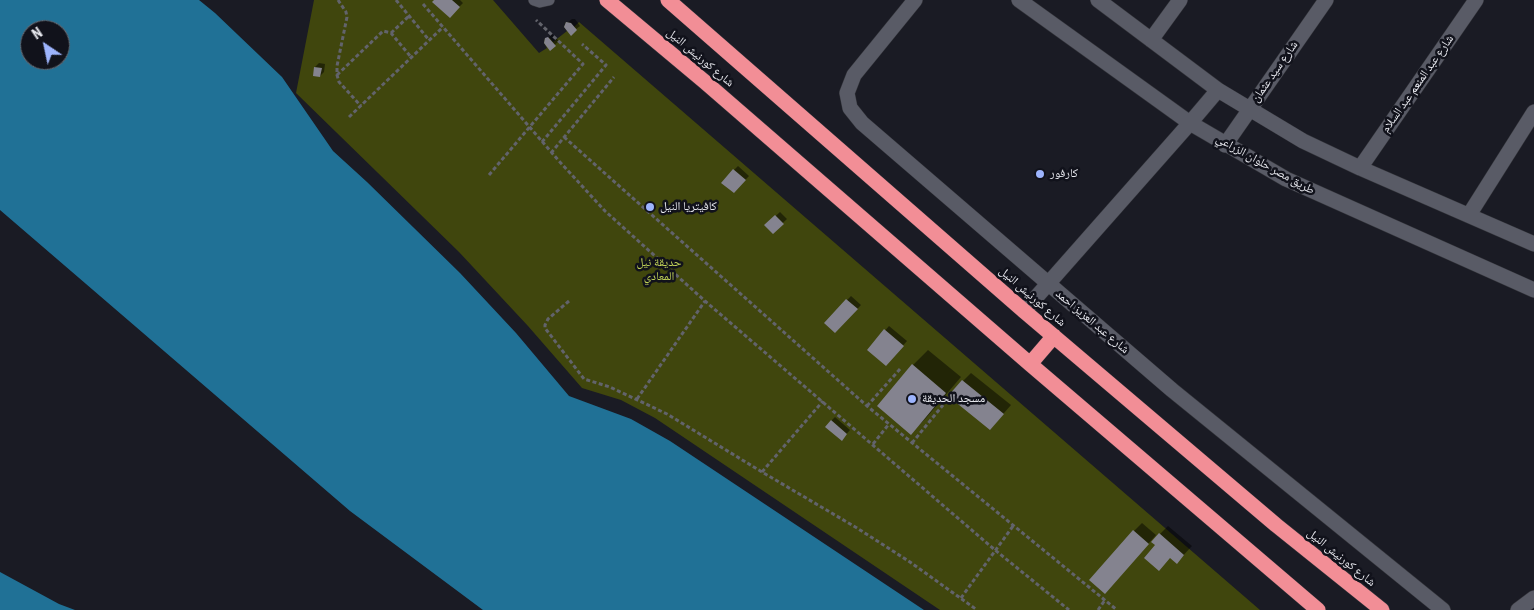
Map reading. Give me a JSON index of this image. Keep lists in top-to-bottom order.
{
  "streets": {
    "highway": ["شارع كورنيش النيل"],
    "street": [
      "شارع سيد عثمان",
      "شارع عبد المنعم عبد السلام",
      "طريق مصر حلوان الزراعي",
      "شارع عبد العزيز احمد"
    ]
  },
  "crossings": [
    ["شارع سيد عثمان", "طريق مصر حلوان الزراعي"]
  ],
  "parks": ["حديقة نيل المعادي"],
  "places": ["كارفور", "كافيتريا النيل", "مسجد الحديقة"],
  "north": "top left"
}
